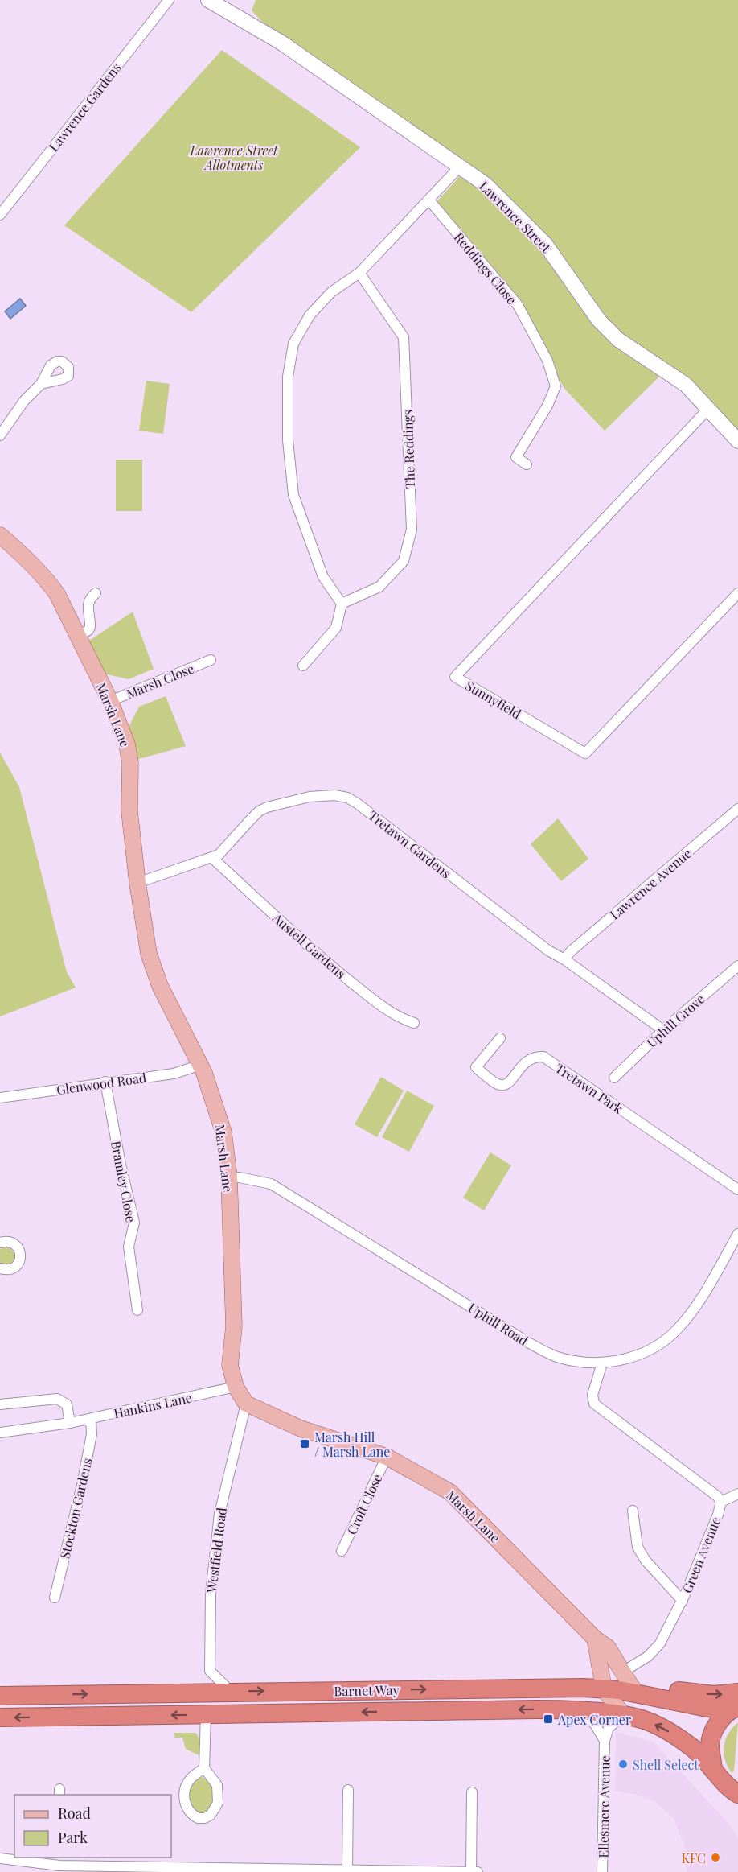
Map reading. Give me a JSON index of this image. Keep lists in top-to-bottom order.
{
  "streets": {
    "highway": ["Barnet Way"],
    "main road": ["Marsh Lane"],
    "street": [
      "Lawrence Gardens",
      "Lawrence Street",
      "Reddings Close",
      "The Reddings",
      "Marsh Close",
      "Sunnyfield",
      "Tretawn Gardens",
      "Lawrence Avenue",
      "Austell Gardens",
      "Uphill Grove",
      "Glenwood Road",
      "Tretawn Park",
      "Bramley Close",
      "Uphill Road",
      "Hankins Lane",
      "Croft Close",
      "Stockton Gardens",
      "Westfield Road",
      "Green Avenue",
      "Ellesmere Avenue"
    ]
  },
  "crossings": [
    ["Lawrence Street", "Sunnyfield"],
    ["Marsh Close", "Marsh Lane"],
    ["Marsh Lane", "Tretawn Gardens"],
    ["Marsh Lane", "Glenwood Road"],
    ["Marsh Lane", "Uphill Road"],
    ["Marsh Lane", "Hankins Lane"],
    ["Marsh Lane", "Croft Close"],
    ["Marsh Lane", "Westfield Road"],
    ["Marsh Lane", "Green Avenue"],
    ["Marsh Lane", "Barnet Way"],
    ["Tretawn Gardens", "Lawrence Avenue"],
    ["Tretawn Gardens", "Austell Gardens"],
    ["Tretawn Gardens", "Uphill Grove"],
    ["Glenwood Road", "Bramley Close"],
    ["Uphill Road", "Green Avenue"],
    ["Hankins Lane", "Stockton Gardens"],
    ["Westfield Road", "Barnet Way"],
    ["Barnet Way", "Ellesmere Avenue"]
  ],
  "parks": ["Lawrence Street Allotments"],
  "places": {
    "transit": ["Marsh Hill / Marsh Lane", "Apex Corner"],
    "other": ["Shell Select", "KFC"]
  },
  "legend": ["Road", "Park"]
}
